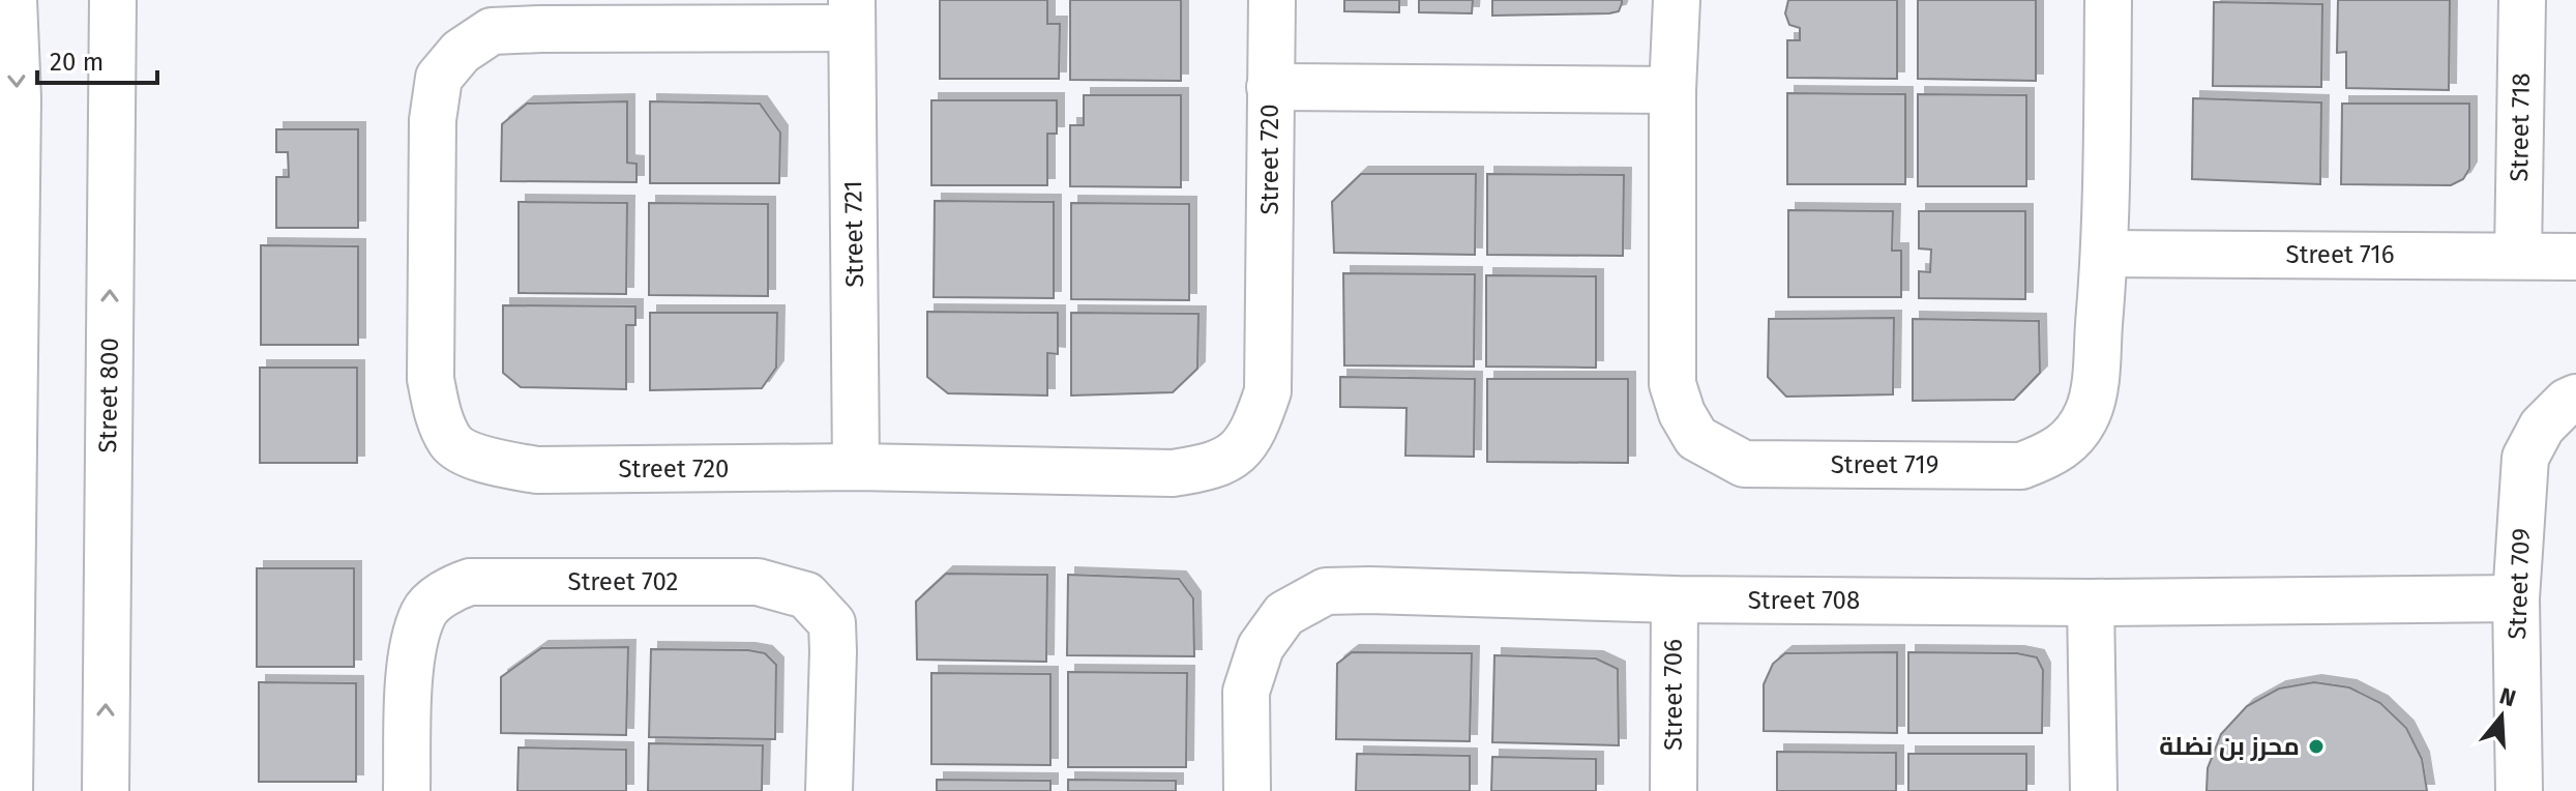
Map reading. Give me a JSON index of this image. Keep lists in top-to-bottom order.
{
  "streets": {
    "street": [
      "Street 718",
      "Street 720",
      "Street 721",
      "Street 716",
      "Street 800",
      "Street 719",
      "Street 702",
      "Street 709",
      "Street 708",
      "Street 706"
    ]
  },
  "crossings": [
    ["Street 718", "Street 716"],
    ["Street 720", "Street 721"],
    ["Street 716", "Street 719"],
    ["Street 709", "Street 708"],
    ["Street 708", "Street 706"]
  ],
  "places": ["محرز بن نضلة"],
  "scale_bar": "20 m",
  "north": "top"
}
